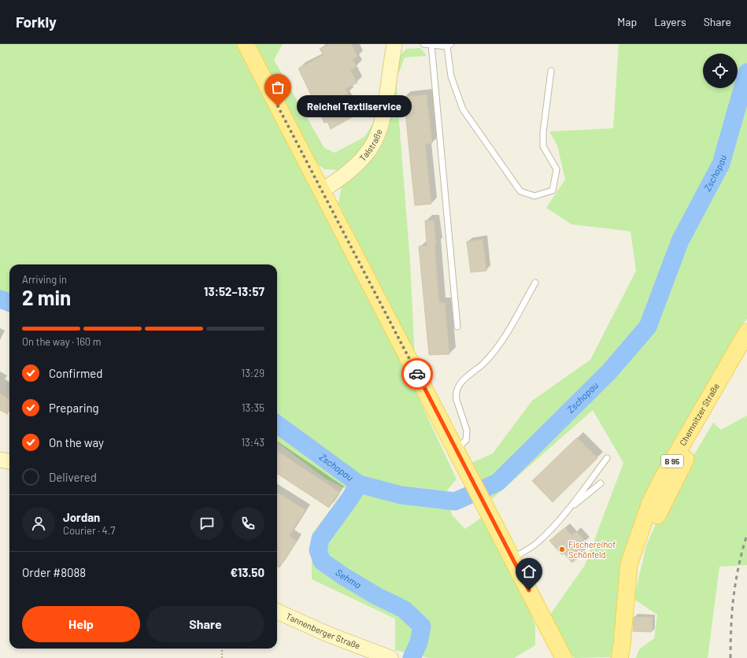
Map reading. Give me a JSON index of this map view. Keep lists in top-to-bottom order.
{
  "streets": {
    "main road": [
      "Talstraße",
      "Chemnitzer Straße",
      "B 95",
      "Tannenberger Straße"
    ]
  },
  "water": ["Zschopau", "Sehma"],
  "places": ["Reichel Textilservice", "Fischereihof Schönfeld"],
  "page": {
    "header": "Forkly",
    "nav": ["Map", "Layers", "Share"],
    "bubble": "Reichel Textilservice",
    "heading": ["2 min", "Arriving in", "13:52–13:57"],
    "panel": [
      "Jordan",
      "Courier · 4.7",
      "Order #8088",
      "€13.50"
    ],
    "bar": "On the way · 160 m",
    "list": [
      ["Confirmed", "13:29"],
      ["Preparing", "13:35"],
      ["On the way", "13:43"],
      "Delivered"
    ],
    "buttons": ["Help", "Share"]
  }
}
